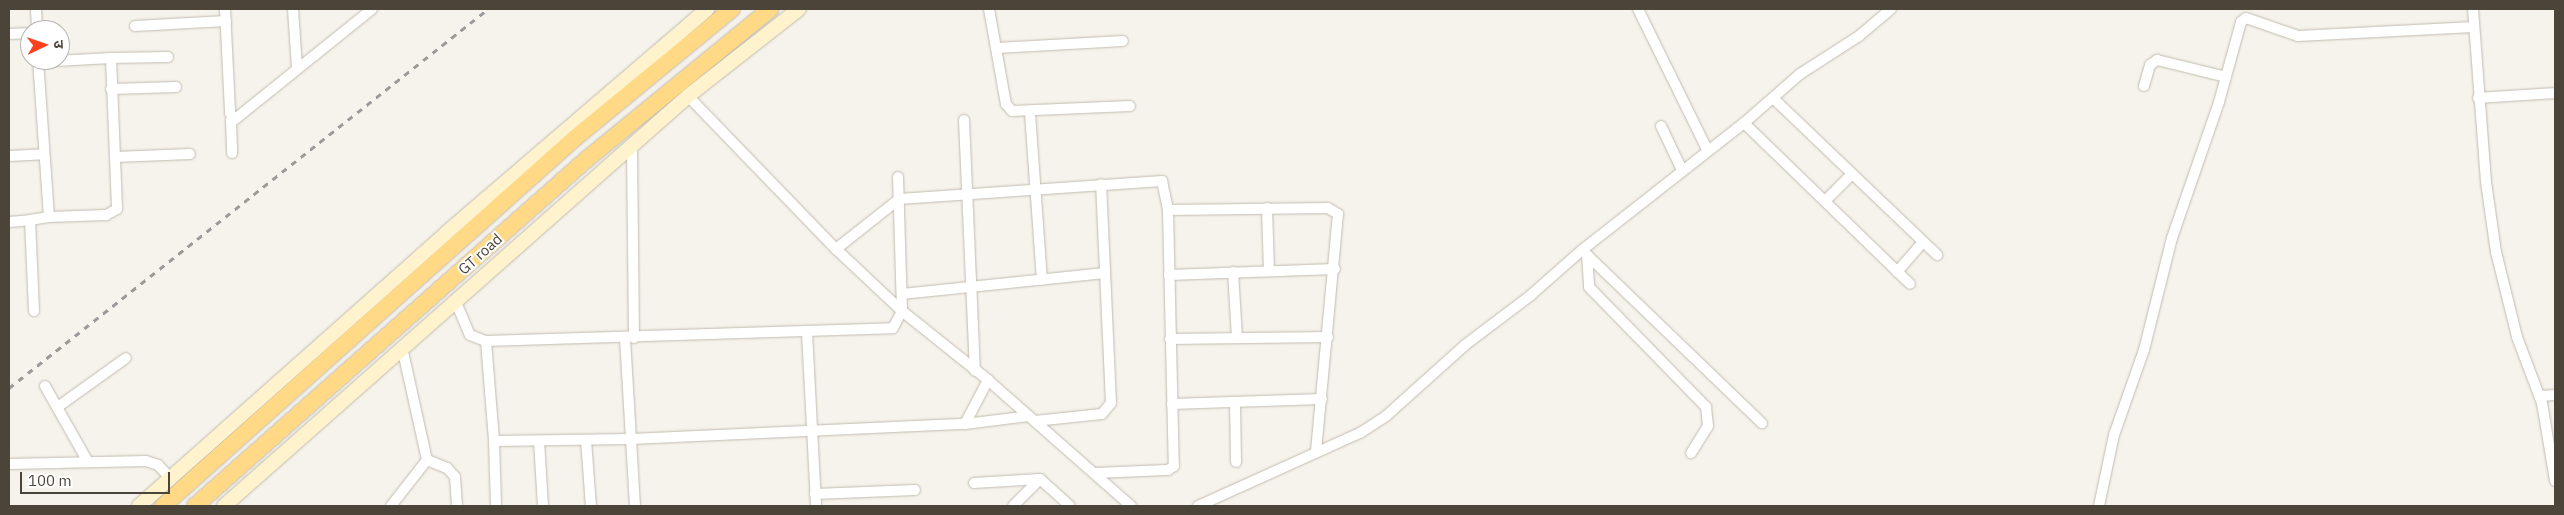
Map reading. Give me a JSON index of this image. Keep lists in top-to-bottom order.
{
  "streets": {
    "highway": ["GT road"]
  },
  "scale_bar": "100 m",
  "north": "right"
}
